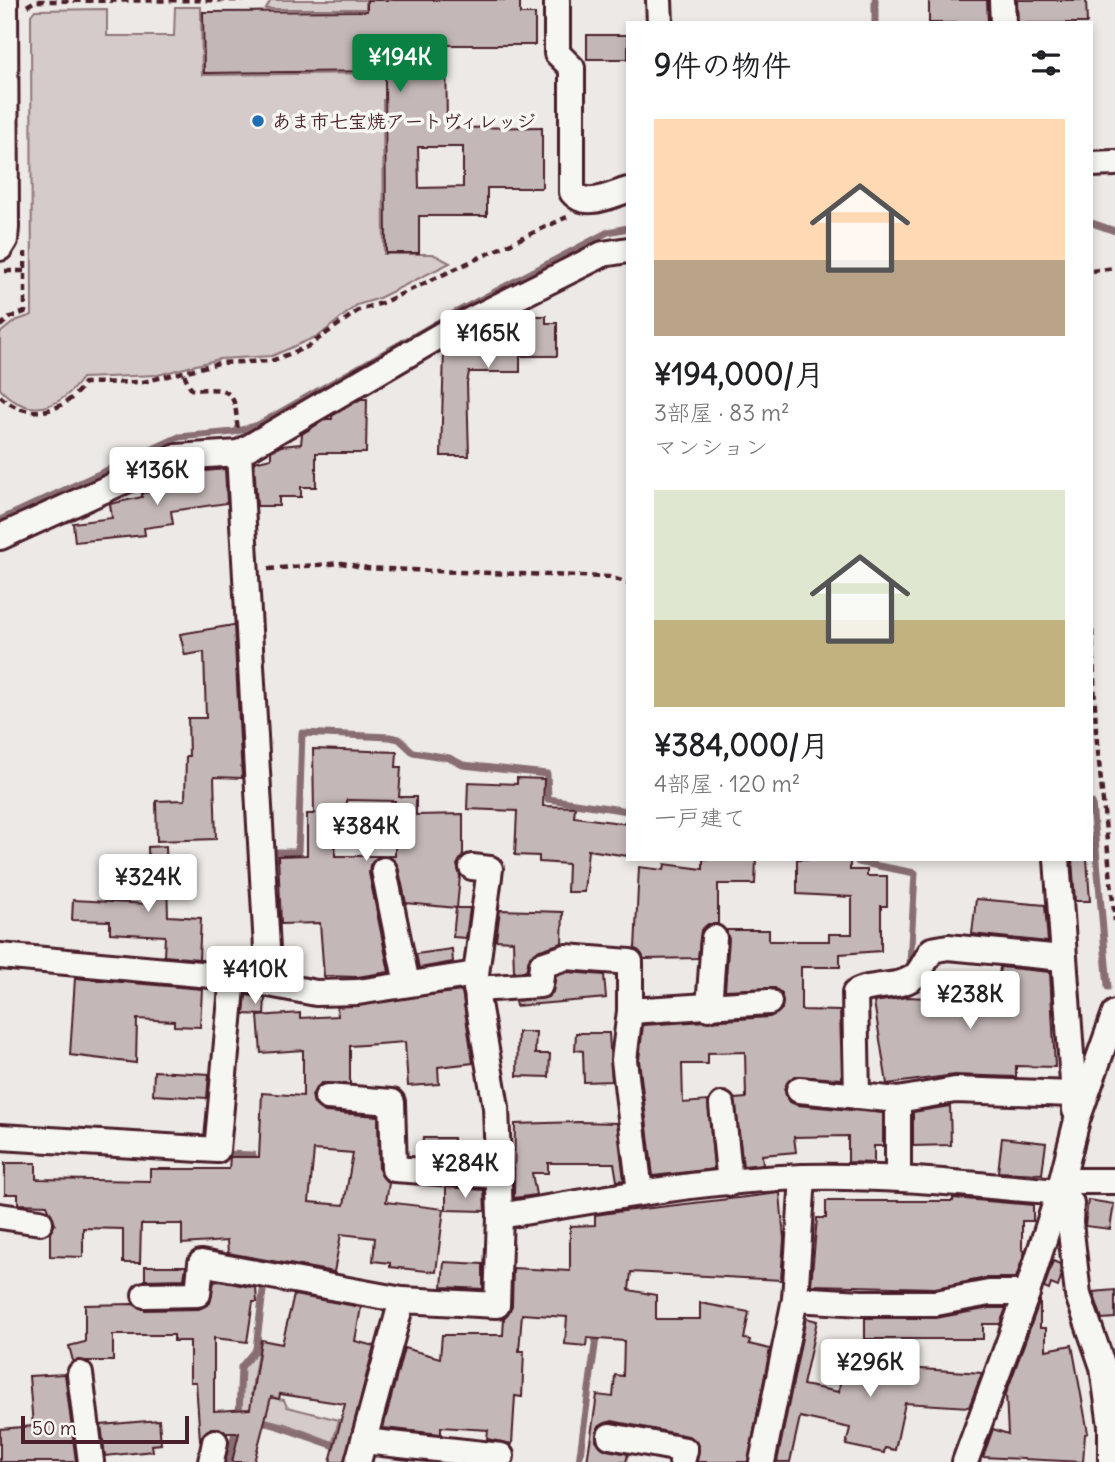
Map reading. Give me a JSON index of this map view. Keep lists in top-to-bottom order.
{
  "places": ["あま市七宝焼アートヴィレッジ"],
  "scale_bar": "50 m",
  "page": {
    "heading": "9件の物件",
    "price": [
      "¥194K",
      "¥165K",
      "¥136K",
      "¥384K",
      "¥324K",
      "¥410K",
      "¥238K",
      "¥284K",
      "¥296K"
    ],
    "list": [
      {
        "name": "¥194,000/月",
        "note": "3部屋 · 83 m² · マンション"
      },
      {
        "name": "¥384,000/月",
        "note": "4部屋 · 120 m² · 一戸建て"
      }
    ],
    "scale": "50 m"
  }
}
